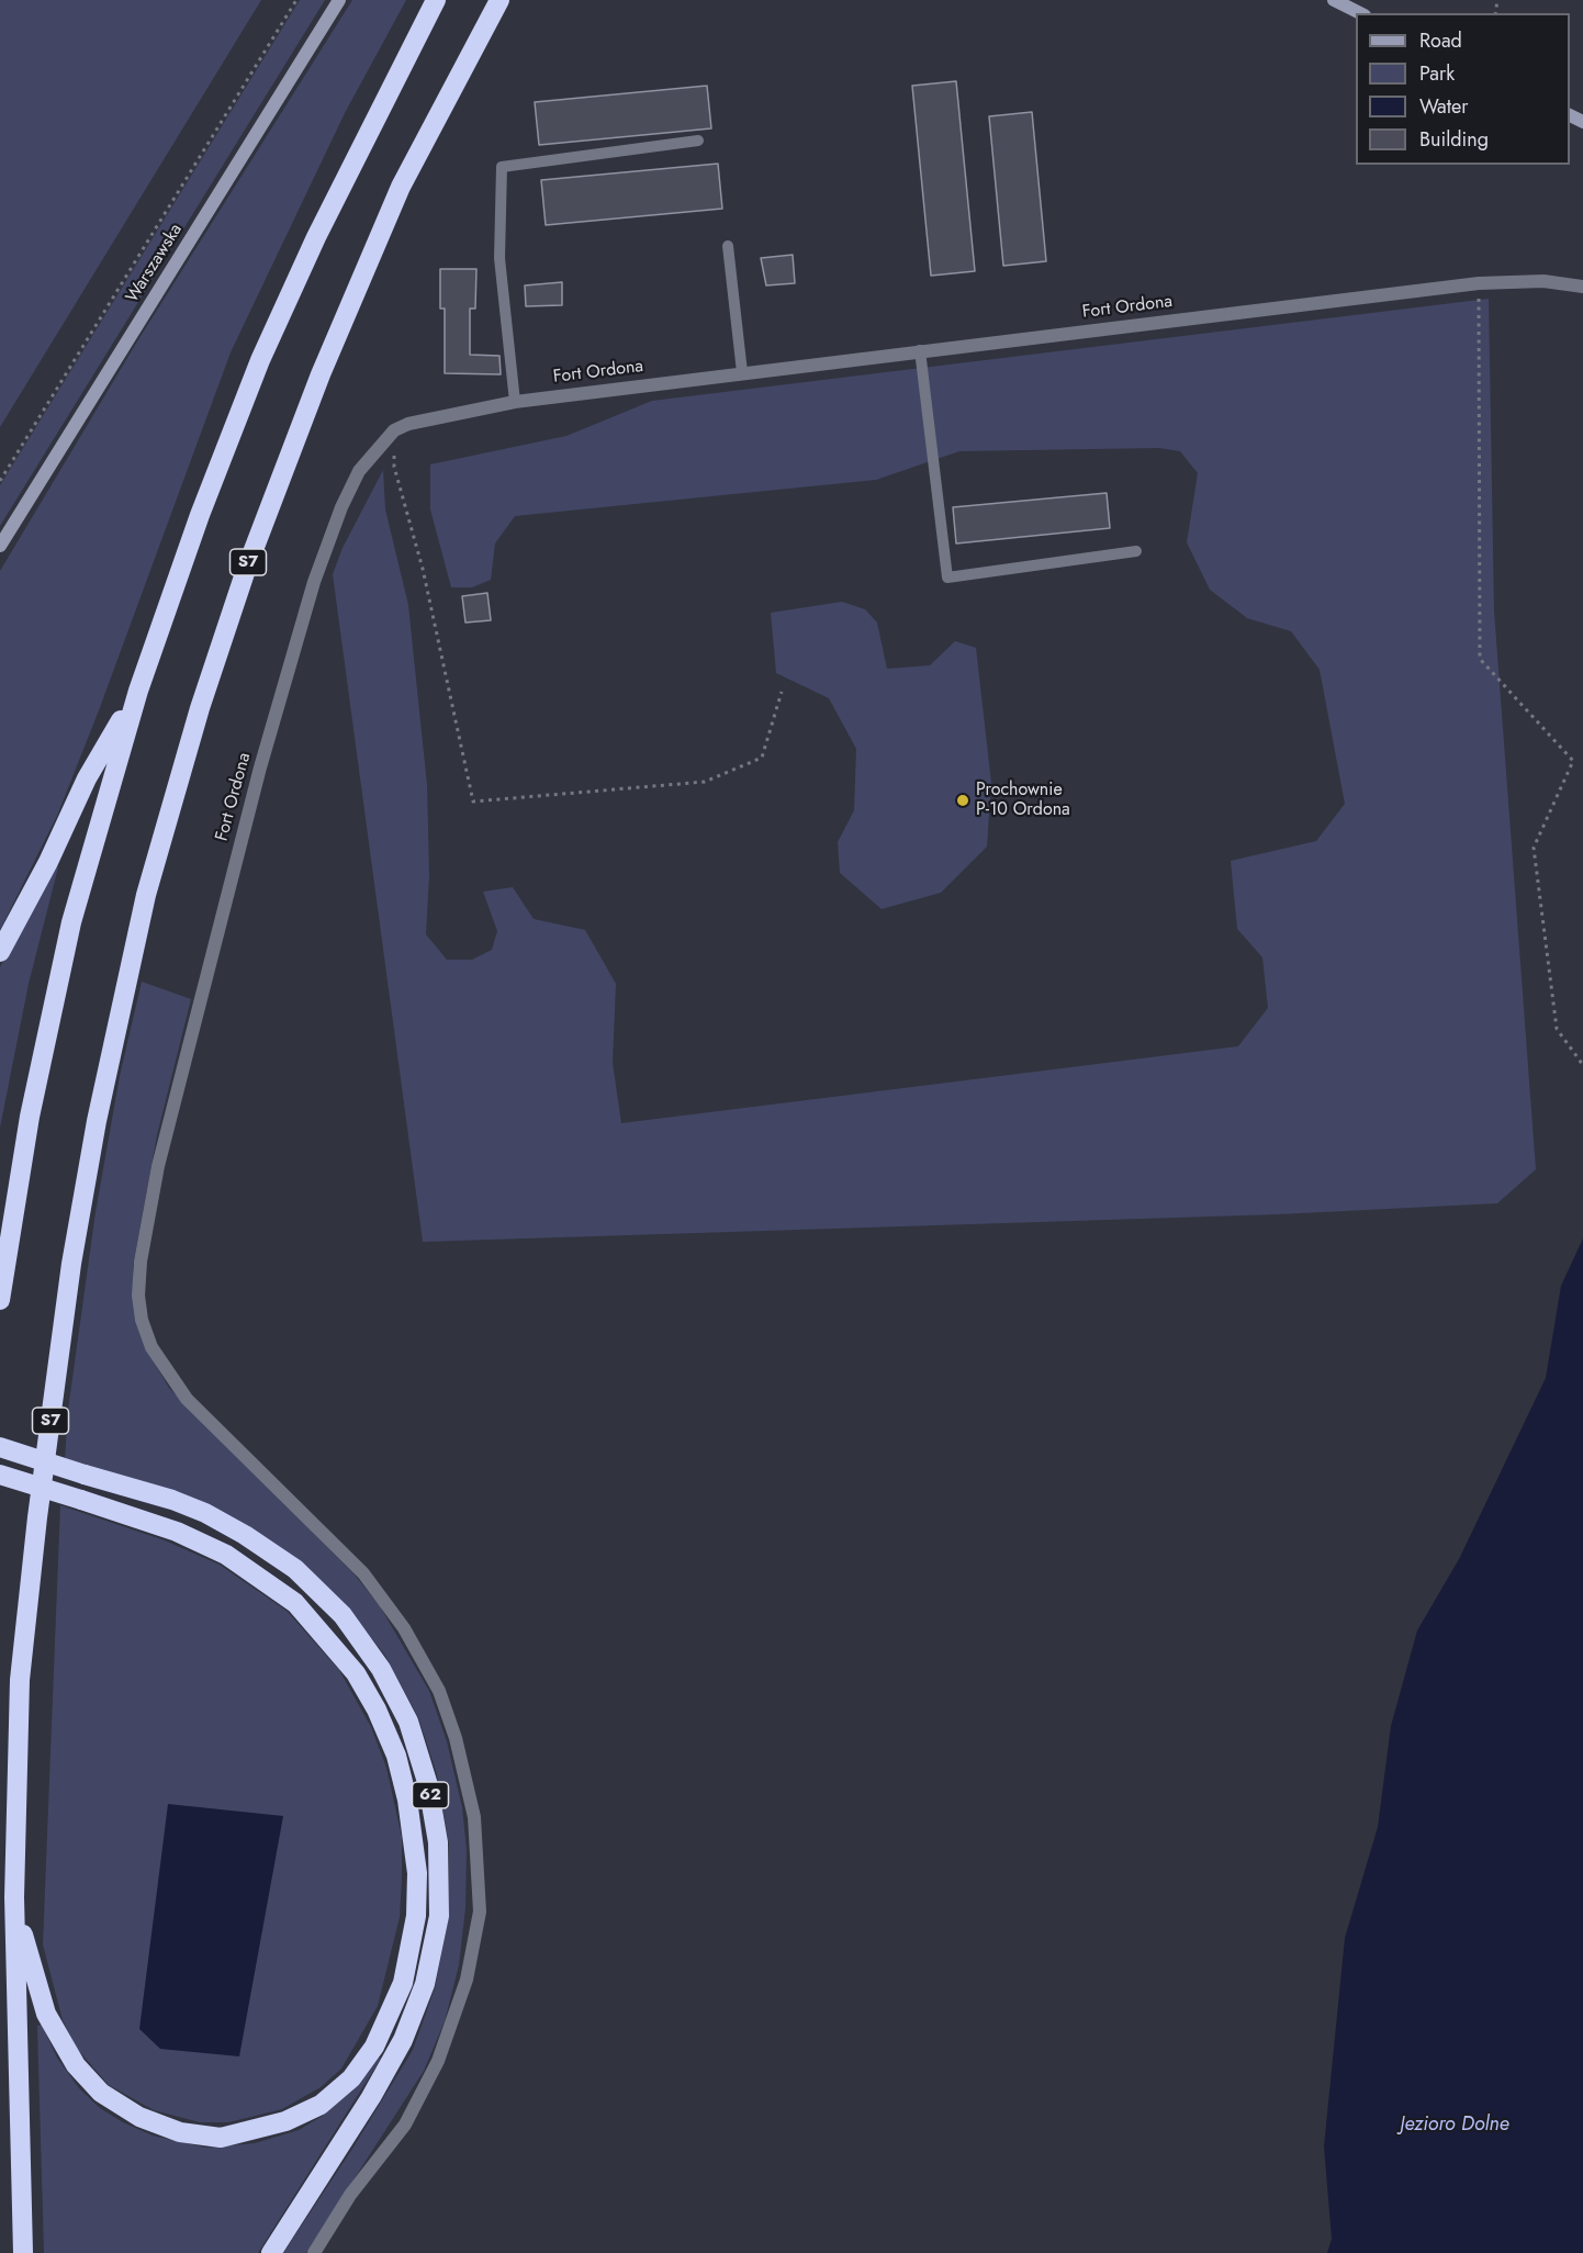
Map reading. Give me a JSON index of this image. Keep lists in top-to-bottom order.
{
  "streets": {
    "highway": ["S7", "62"],
    "main road": ["Warszawska"],
    "street": ["Fort Ordona"]
  },
  "water": ["Jezioro Dolne"],
  "places": ["Prochownie P-10 Ordona"],
  "legend": [
    "Road",
    "Park",
    "Water",
    "Building"
  ]
}
